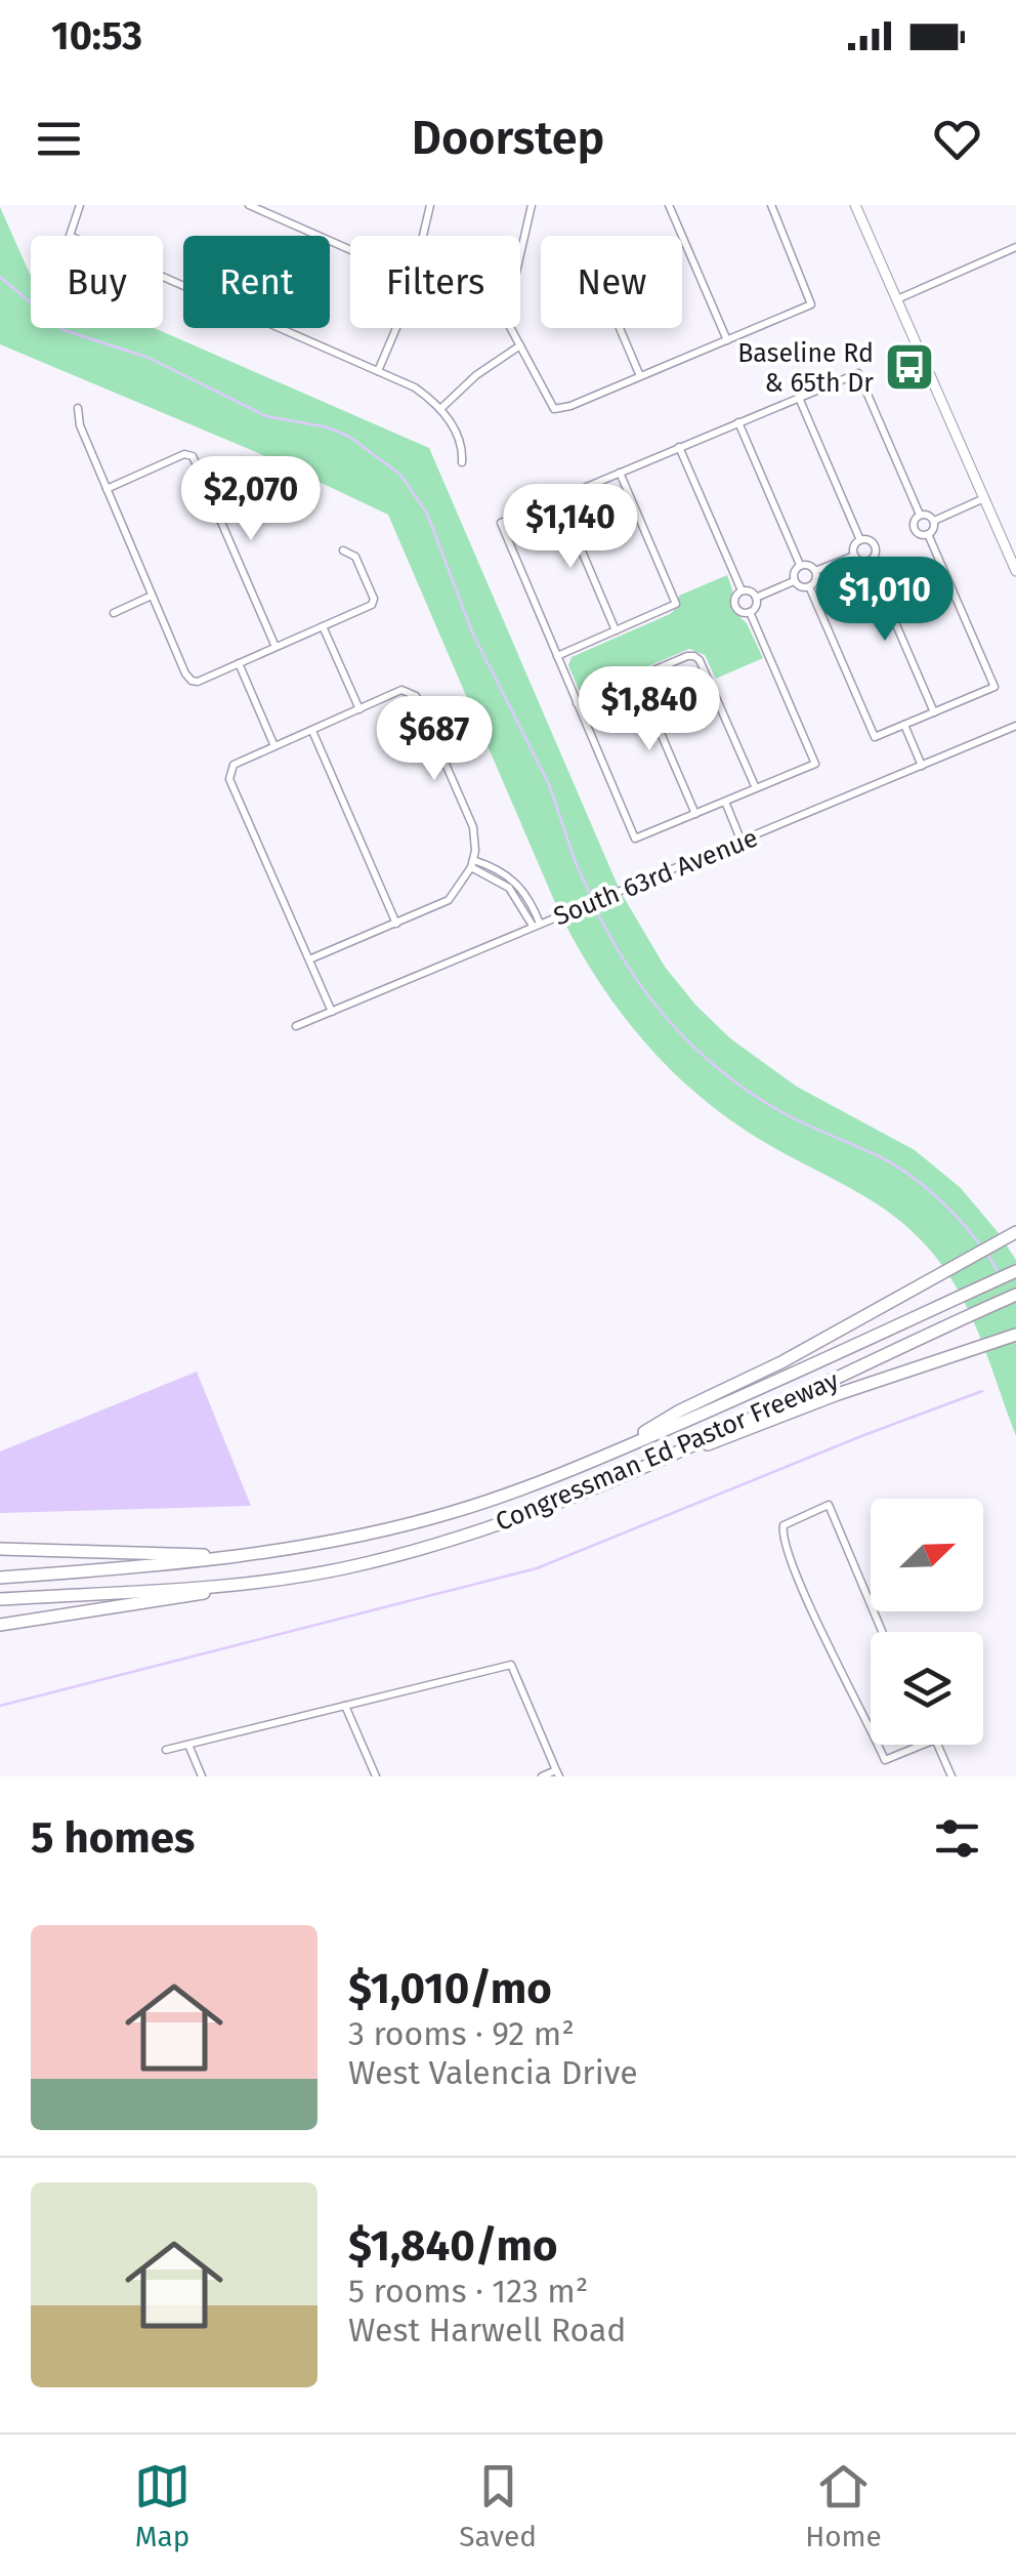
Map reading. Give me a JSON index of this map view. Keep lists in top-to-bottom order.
{
  "streets": {
    "highway": ["Congressman Ed Pastor Freeway"],
    "street": ["South 63rd Avenue"]
  },
  "places": {
    "bus stop": ["Baseline Rd & 65th Dr"]
  },
  "north": "top right",
  "page": {
    "status": "10:53",
    "header": "Doorstep",
    "chip": [
      "Buy",
      "Rent",
      "Filters",
      "New"
    ],
    "price": [
      "$2,070",
      "$1,140",
      "$1,010",
      "$1,840",
      "$687"
    ],
    "heading": "5 homes",
    "list": [
      {
        "name": "$1,010/mo",
        "note": "3 rooms · 92 m² · West Valencia Drive"
      },
      {
        "name": "$1,840/mo",
        "note": "5 rooms · 123 m² · West Harwell Road"
      }
    ],
    "tabs": ["Map", "Saved", "Home"]
  }
}
